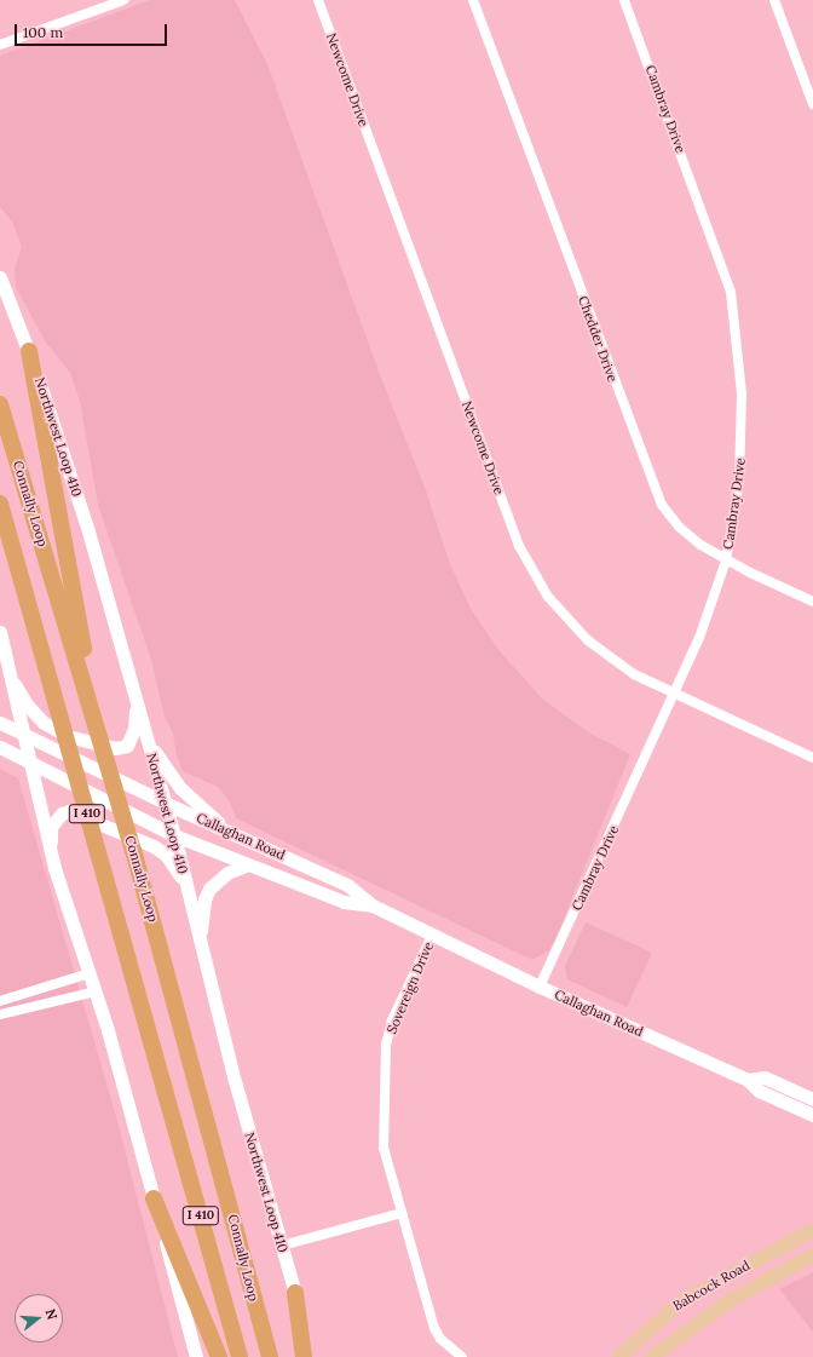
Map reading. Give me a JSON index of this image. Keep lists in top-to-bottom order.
{
  "streets": {
    "highway": ["Connally Loop", "I 410"],
    "main road": ["Northwest Loop 410", "Callaghan Road", "Babcock Road"],
    "street": [
      "Newcome Drive",
      "Cambray Drive",
      "Chedder Drive",
      "Sovereign Drive"
    ]
  },
  "crossings": [
    ["Newcome Drive", "Cambray Drive"],
    ["Cambray Drive", "Chedder Drive"],
    ["Cambray Drive", "Callaghan Road"],
    ["Northwest Loop 410", "Callaghan Road"],
    ["Callaghan Road", "Sovereign Drive"]
  ],
  "scale_bar": "100 m",
  "north": "right"
}
